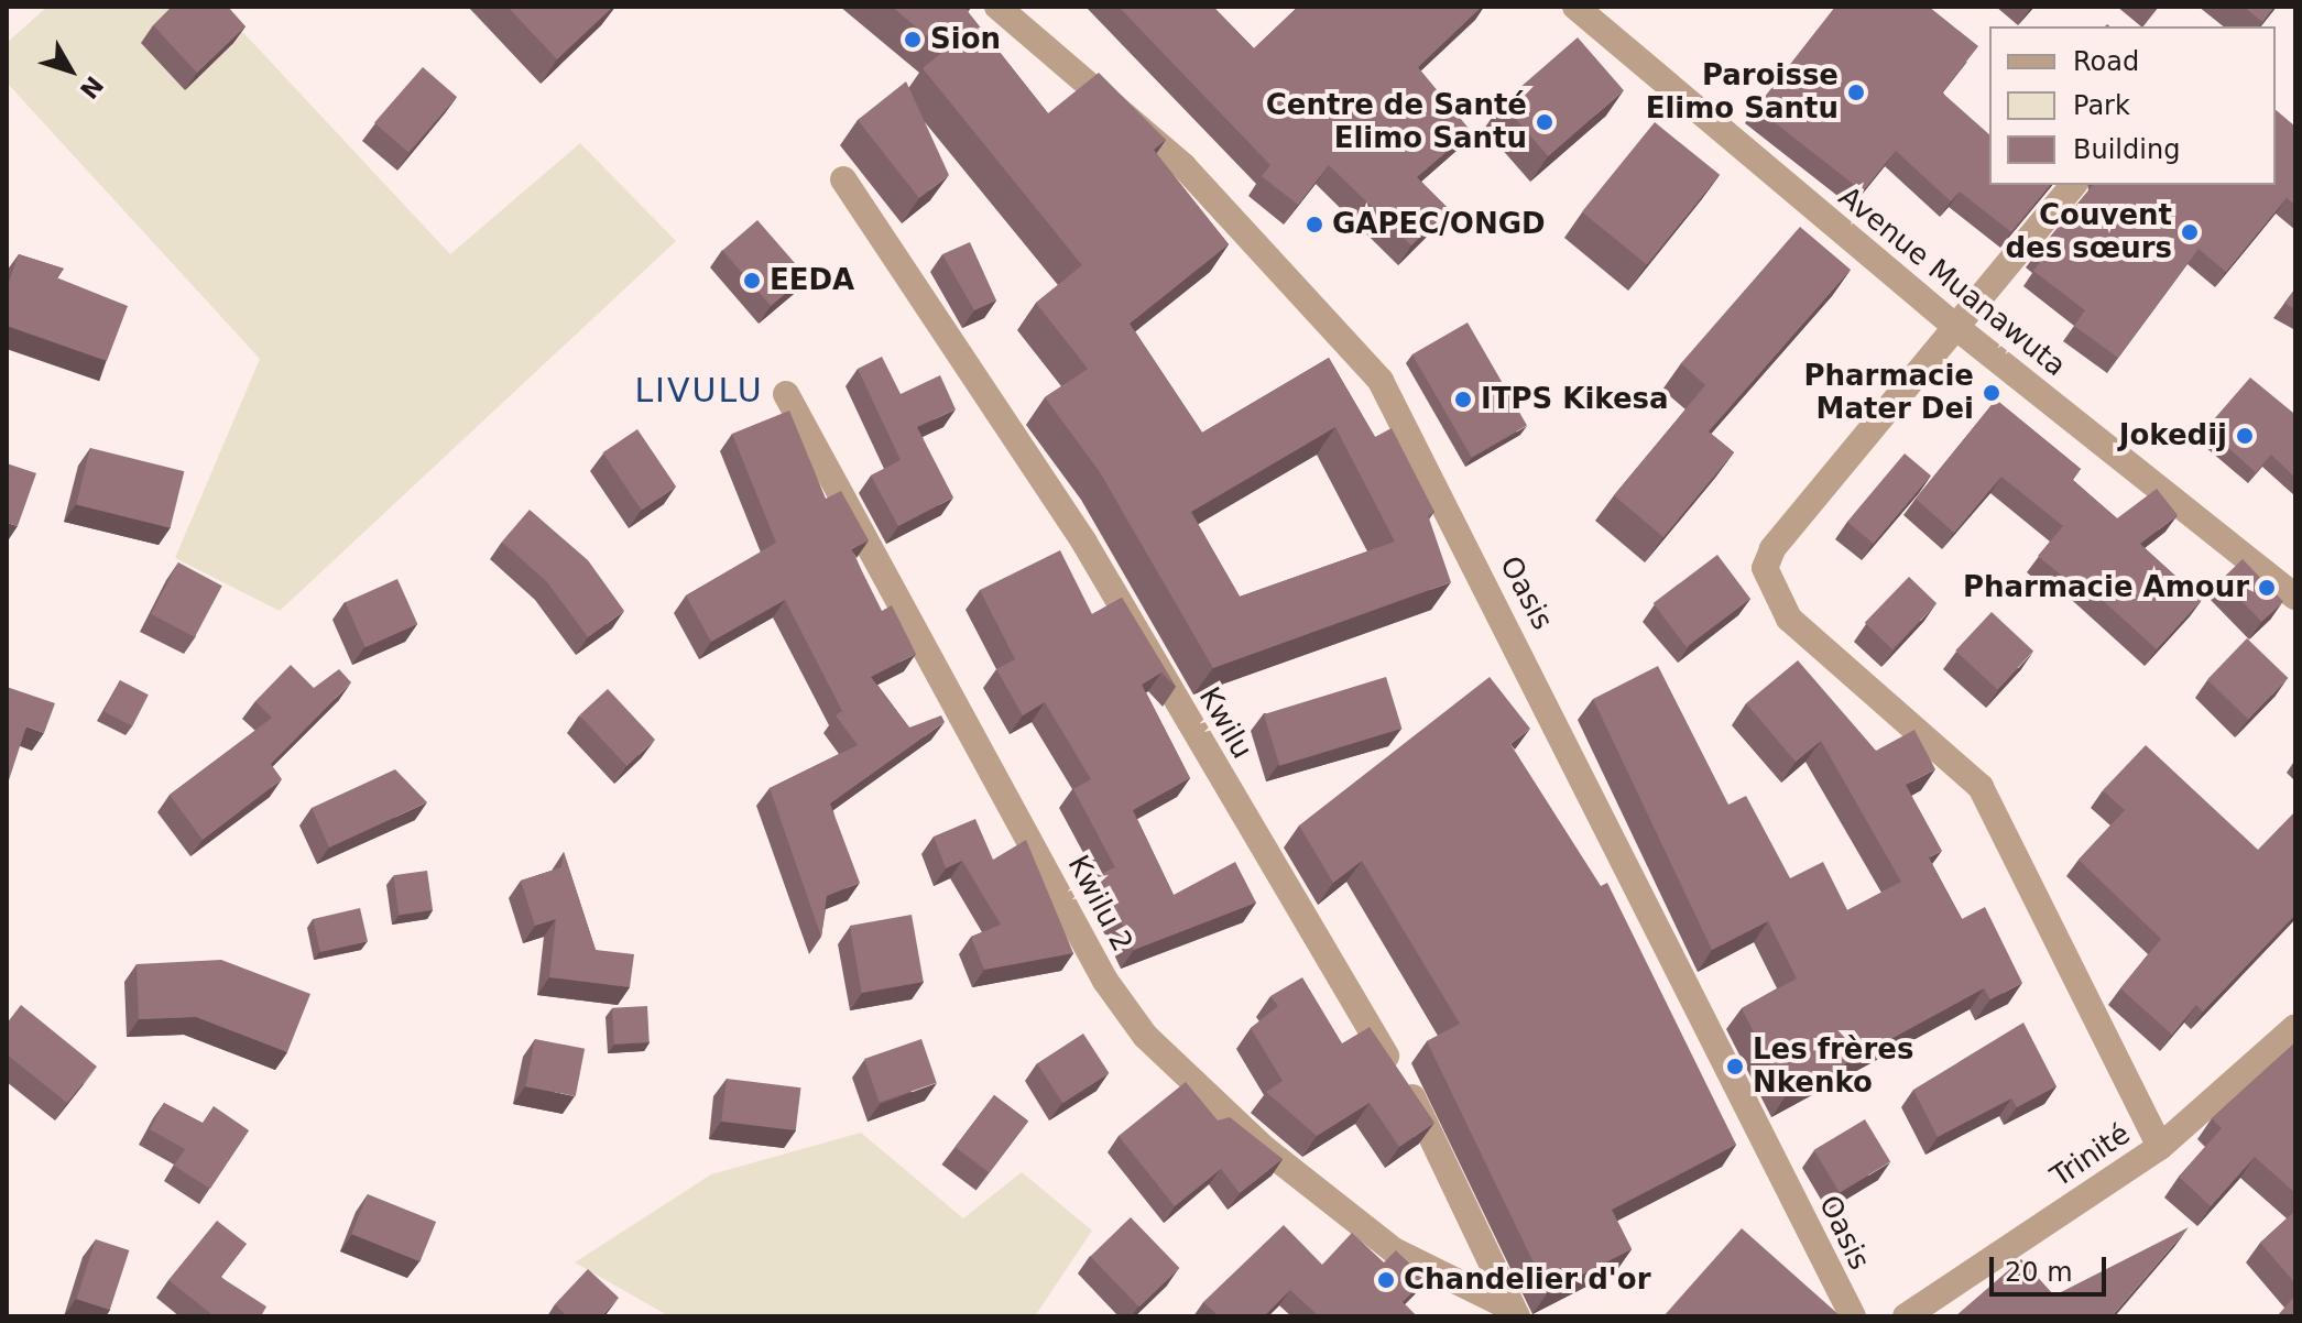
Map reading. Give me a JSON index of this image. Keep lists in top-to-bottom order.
{
  "streets": {
    "street": [
      "Avenue Muanawuta",
      "Oasis",
      "Kwilu",
      "Kwilu 2",
      "Trinité"
    ]
  },
  "crossings": [
    ["Kwilu", "Kwilu 2"]
  ],
  "districts": ["LIVULU"],
  "places": [
    "Sion",
    "Paroisse Elimo Santu",
    "Centre de Santé Elimo Santu",
    "GAPEC/ONGD",
    "Couvent des sœurs",
    "EEDA",
    "Pharmacie Mater Dei",
    "ITPS Kikesa",
    "Jokedij",
    "Pharmacie Amour",
    "Les frères Nkenko",
    "Chandelier d'or"
  ],
  "legend": ["Road", "Park", "Building"],
  "scale_bar": "20 m",
  "north": "bottom right"
}
